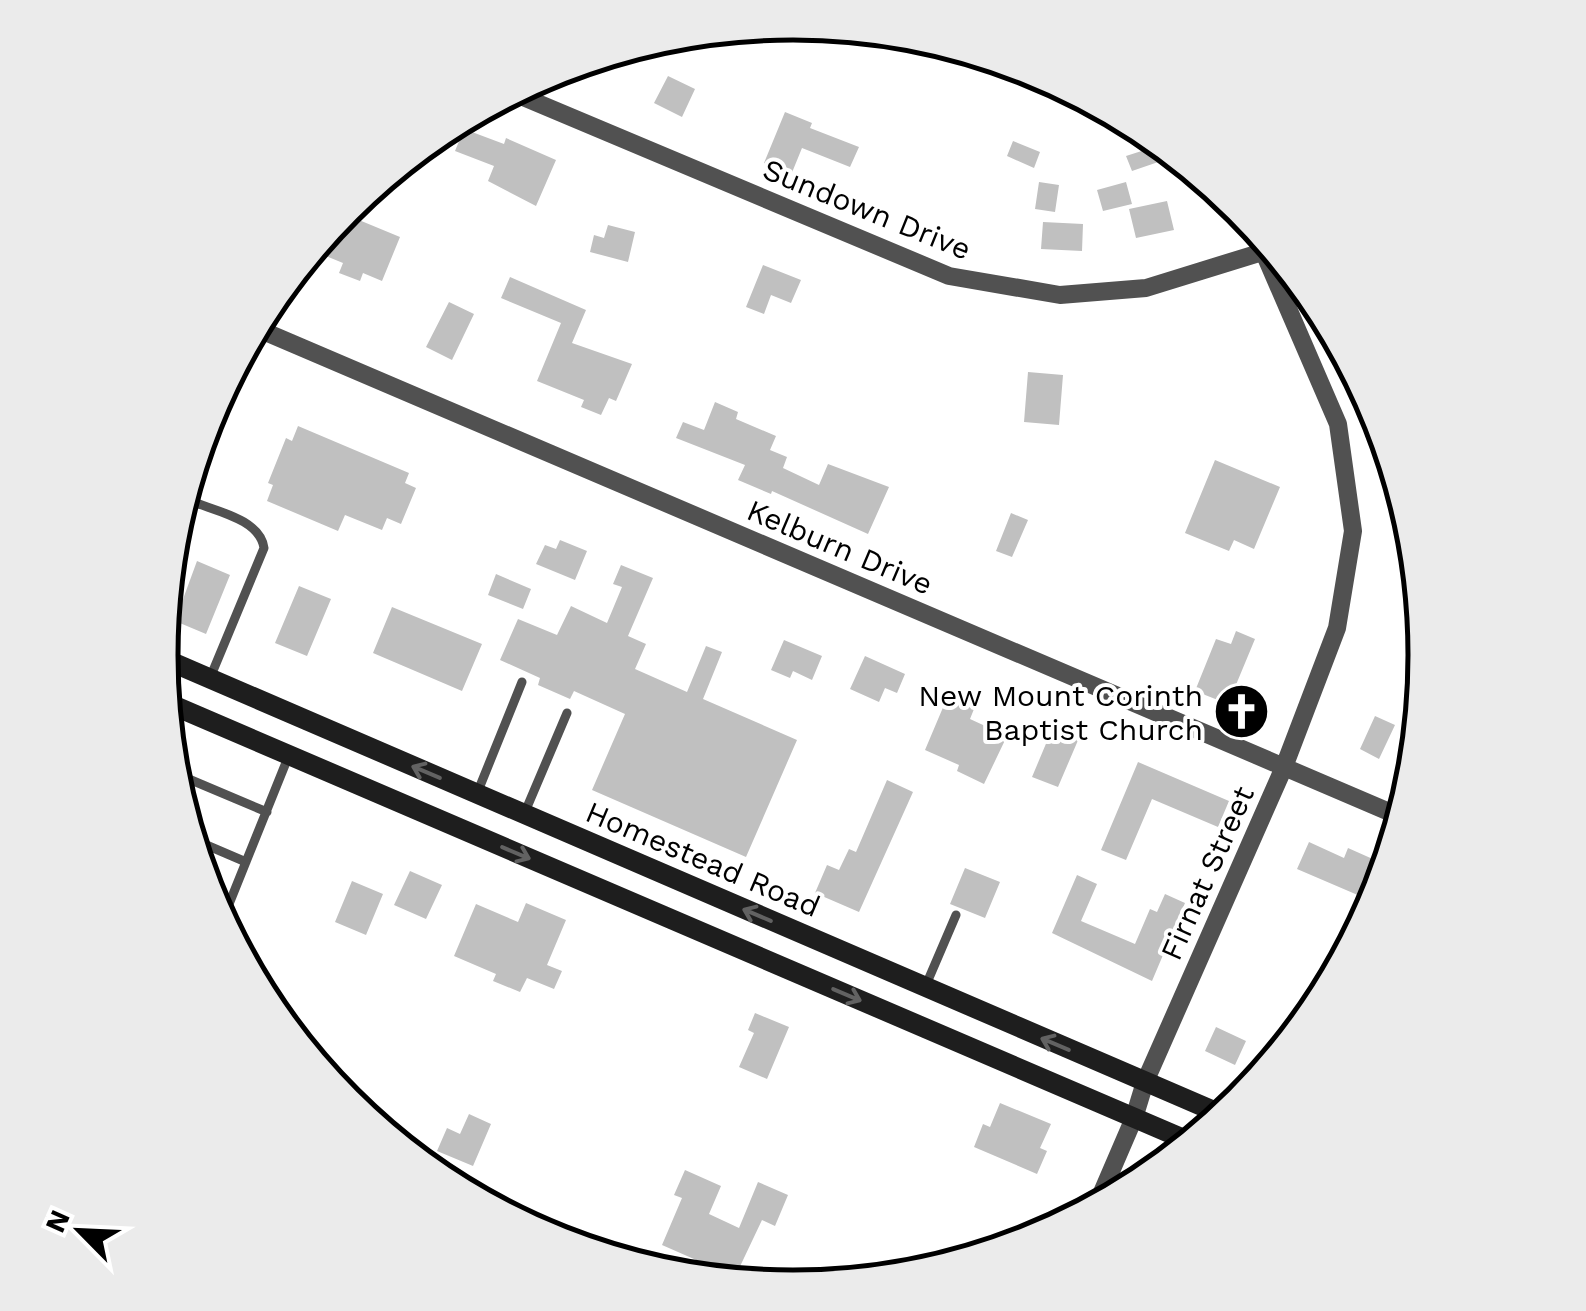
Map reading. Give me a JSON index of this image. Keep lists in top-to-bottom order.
{
  "streets": {
    "main road": ["Homestead Road"],
    "street": ["Sundown Drive", "Kelburn Drive", "Firnat Street"]
  },
  "crossings": [
    ["Kelburn Drive", "Firnat Street"],
    ["Homestead Road", "Firnat Street"]
  ],
  "places": {
    "church": ["New Mount Corinth Baptist Church"]
  },
  "north": "top left"
}
